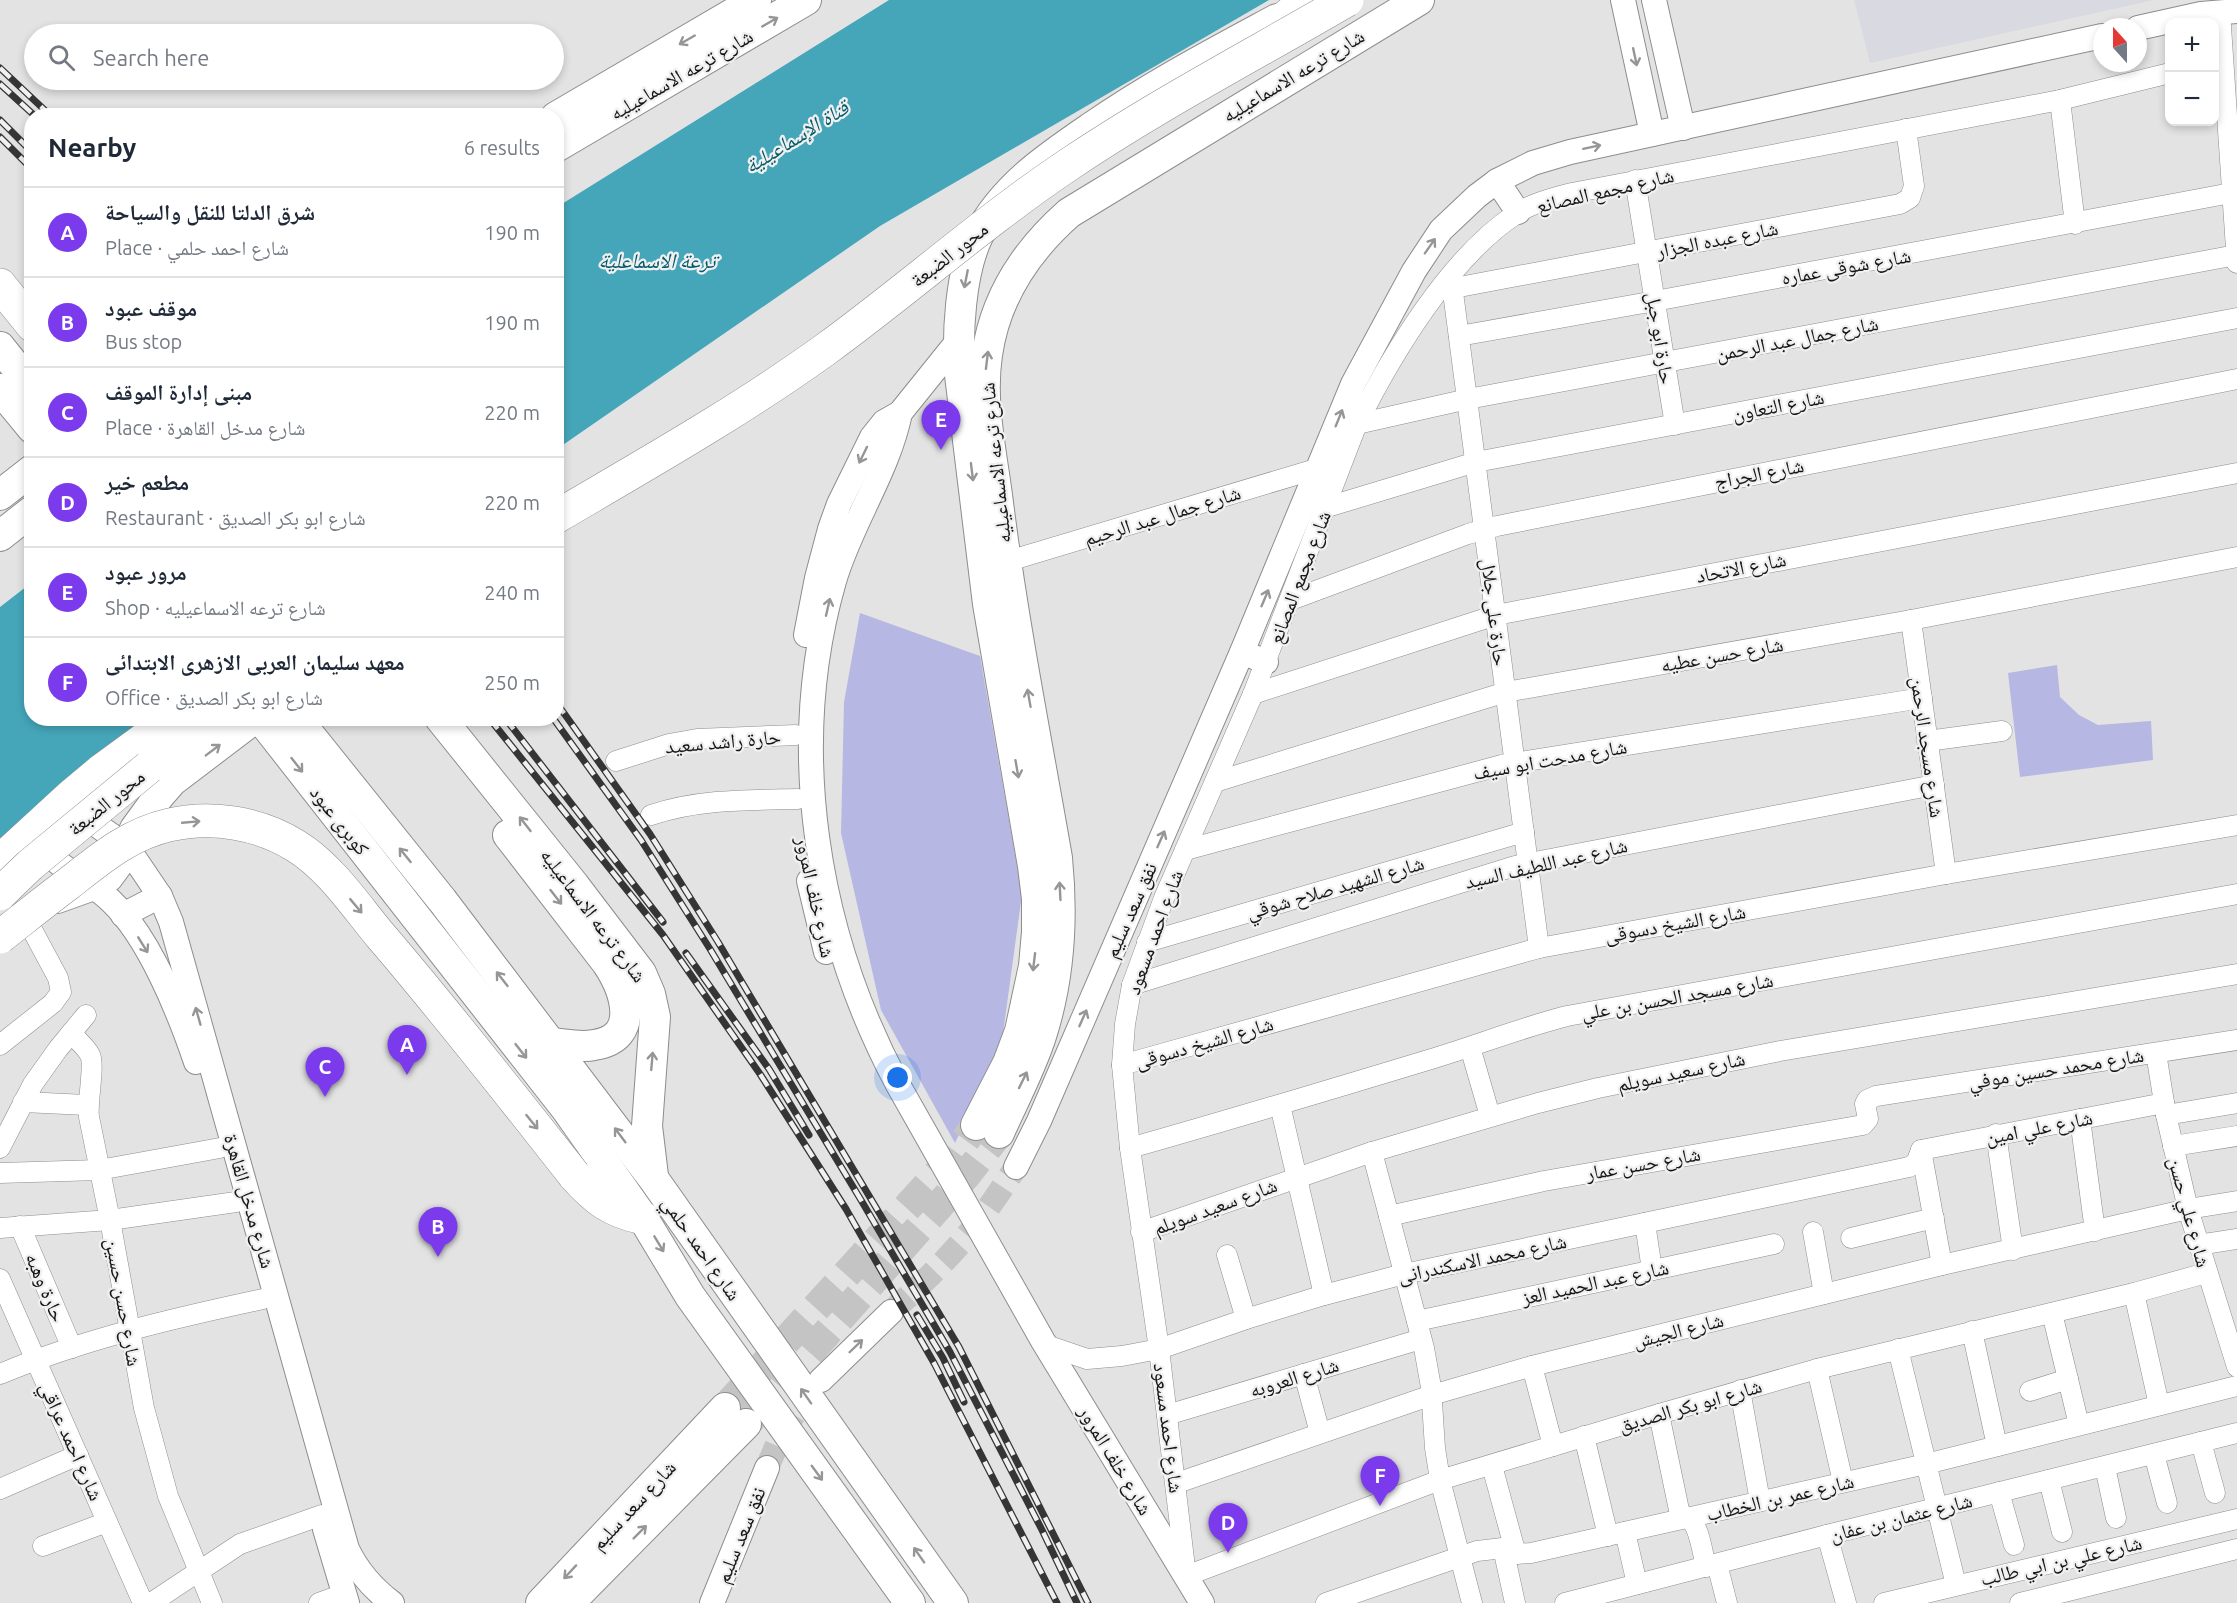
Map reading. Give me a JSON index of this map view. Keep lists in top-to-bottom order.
{
  "streets": {
    "highway": ["محور الضبعة"],
    "main road": [
      "شارع ترعه الاسماعيليه",
      "كوبرى عبود",
      "شارع احمد حلمي",
      "شارع سعد سليم"
    ],
    "street": [
      "شارع مجمع المصانع",
      "شارع عبده الجزار",
      "شارع شوقى عماره",
      "حارة ابو جبل",
      "شارع جمال عبد الرحمن",
      "شارع التعاون",
      "شارع الجراج",
      "شارع جمال عبد الرحيم",
      "شارع الاتحاد",
      "حارة على جلال",
      "شارع حسن عطيه",
      "حارة راشد سعيد",
      "شارع مسجد الرحمن",
      "شارع مدحت ابو سيف",
      "شارع عبد اللطيف السيد",
      "شارع الشهيد صلاح شوقي",
      "شارع خلف المرور",
      "نفق سعد سليم",
      "شارع الشيخ دسوقى",
      "شارع احمد مسعود",
      "شارع مسجد الحسن بن علي",
      "شارع محمد حسين موفي",
      "شارع سعيد سويلم",
      "شارع علي امين",
      "شارع حسن عمار",
      "شارع مدخل القاهرة",
      "شارع علي حسن",
      "شارع محمد الاسكندرانى",
      "شارع عبد الحميد العز",
      "حارة وهبه",
      "شارع حسن حسين",
      "شارع الجيش",
      "شارع العروبه",
      "شارع ابو بكر الصديق",
      "شارع احمد عراقي",
      "شارع عمر بن الخطاب",
      "شارع عثمان بن عفان",
      "شارع علي بن ابي طالب"
    ]
  },
  "crossings": [
    ["شارع ترعه الاسماعيليه", "شارع جمال عبد الرحيم"],
    ["شارع ترعه الاسماعيليه", "شارع خلف المرور"],
    ["شارع ترعه الاسماعيليه", "شارع احمد حلمي"],
    ["شارع مجمع المصانع", "شارع عبده الجزار"],
    ["شارع مجمع المصانع", "حارة ابو جبل"],
    ["شارع مجمع المصانع", "شارع جمال عبد الرحمن"],
    ["شارع مجمع المصانع", "شارع التعاون"],
    ["شارع مجمع المصانع", "شارع الجراج"],
    ["شارع مجمع المصانع", "شارع جمال عبد الرحيم"],
    ["شارع مجمع المصانع", "حارة على جلال"],
    ["شارع مجمع المصانع", "نفق سعد سليم"],
    ["شارع مجمع المصانع", "شارع احمد مسعود"],
    ["شارع عبده الجزار", "حارة ابو جبل"],
    ["شارع عبده الجزار", "حارة على جلال"],
    ["شارع شوقى عماره", "حارة ابو جبل"],
    ["شارع شوقى عماره", "حارة على جلال"],
    ["حارة ابو جبل", "شارع جمال عبد الرحمن"],
    ["حارة ابو جبل", "شارع التعاون"],
    ["شارع جمال عبد الرحمن", "حارة على جلال"],
    ["شارع التعاون", "حارة على جلال"],
    ["شارع الجراج", "حارة على جلال"],
    ["شارع الاتحاد", "حارة على جلال"],
    ["شارع الاتحاد", "شارع احمد مسعود"],
    ["حارة على جلال", "شارع حسن عطيه"],
    ["حارة على جلال", "شارع مدحت ابو سيف"],
    ["حارة على جلال", "شارع عبد اللطيف السيد"],
    ["حارة على جلال", "شارع الشهيد صلاح شوقي"],
    ["حارة على جلال", "شارع الشيخ دسوقى"],
    ["شارع حسن عطيه", "شارع مسجد الرحمن"],
    ["شارع حسن عطيه", "شارع احمد مسعود"],
    ["حارة راشد سعيد", "شارع خلف المرور"],
    ["شارع مسجد الرحمن", "شارع مدحت ابو سيف"],
    ["شارع مسجد الرحمن", "شارع عبد اللطيف السيد"],
    ["شارع مسجد الرحمن", "شارع الشيخ دسوقى"],
    ["شارع مدحت ابو سيف", "شارع احمد مسعود"],
    ["كوبرى عبود", "شارع احمد حلمي"],
    ["شارع عبد اللطيف السيد", "شارع احمد مسعود"],
    ["شارع الشهيد صلاح شوقي", "شارع احمد مسعود"],
    ["شارع خلف المرور", "شارع احمد مسعود"],
    ["شارع خلف المرور", "شارع محمد الاسكندرانى"],
    ["شارع خلف المرور", "شارع ابو بكر الصديق"],
    ["شارع الشيخ دسوقى", "شارع احمد مسعود"],
    ["شارع احمد مسعود", "شارع مسجد الحسن بن علي"],
    ["شارع احمد مسعود", "شارع سعيد سويلم"],
    ["شارع احمد مسعود", "شارع محمد الاسكندرانى"],
    ["شارع احمد مسعود", "شارع الجيش"],
    ["شارع احمد مسعود", "شارع العروبه"],
    ["شارع احمد مسعود", "شارع ابو بكر الصديق"],
    ["شارع محمد حسين موفي", "شارع حسن عمار"],
    ["شارع محمد حسين موفي", "شارع علي حسن"],
    ["شارع علي امين", "شارع علي حسن"],
    ["شارع علي امين", "شارع محمد الاسكندرانى"],
    ["شارع علي حسن", "شارع الجيش"],
    ["شارع علي حسن", "شارع ابو بكر الصديق"],
    ["شارع عبد الحميد العز", "شارع العروبه"]
  ],
  "one_way": ["نفق سعد سليم"],
  "water": ["قناة الإسماعيلية", "ترعة الاسماعلية"],
  "north": "top",
  "page": {
    "map_buttons": ["+", "−"],
    "search": "Search here",
    "heading": ["Nearby", "6 results"],
    "list": [
      {
        "mark": "A",
        "name": "شرق الدلتا للنقل والسياحة",
        "note": "Place · شارع احمد حلمي",
        "value": "190 m"
      },
      {
        "mark": "B",
        "name": "موقف عبود",
        "note": "Bus stop",
        "value": "190 m"
      },
      {
        "mark": "C",
        "name": "مبنى إدارة الموقف",
        "note": "Place · شارع مدخل القاهرة",
        "value": "220 m"
      },
      {
        "mark": "D",
        "name": "مطعم خير",
        "note": "Restaurant · شارع ابو بكر الصديق",
        "value": "220 m"
      },
      {
        "mark": "E",
        "name": "مرور عبود",
        "note": "Shop · شارع ترعه الاسماعيليه",
        "value": "240 m"
      },
      {
        "mark": "F",
        "name": "معهد سليمان العربى الازهرى الابتدائى",
        "note": "Office · شارع ابو بكر الصديق",
        "value": "250 m"
      }
    ],
    "pins": [
      "E",
      "A",
      "C",
      "B",
      "F",
      "D"
    ]
  }
}
